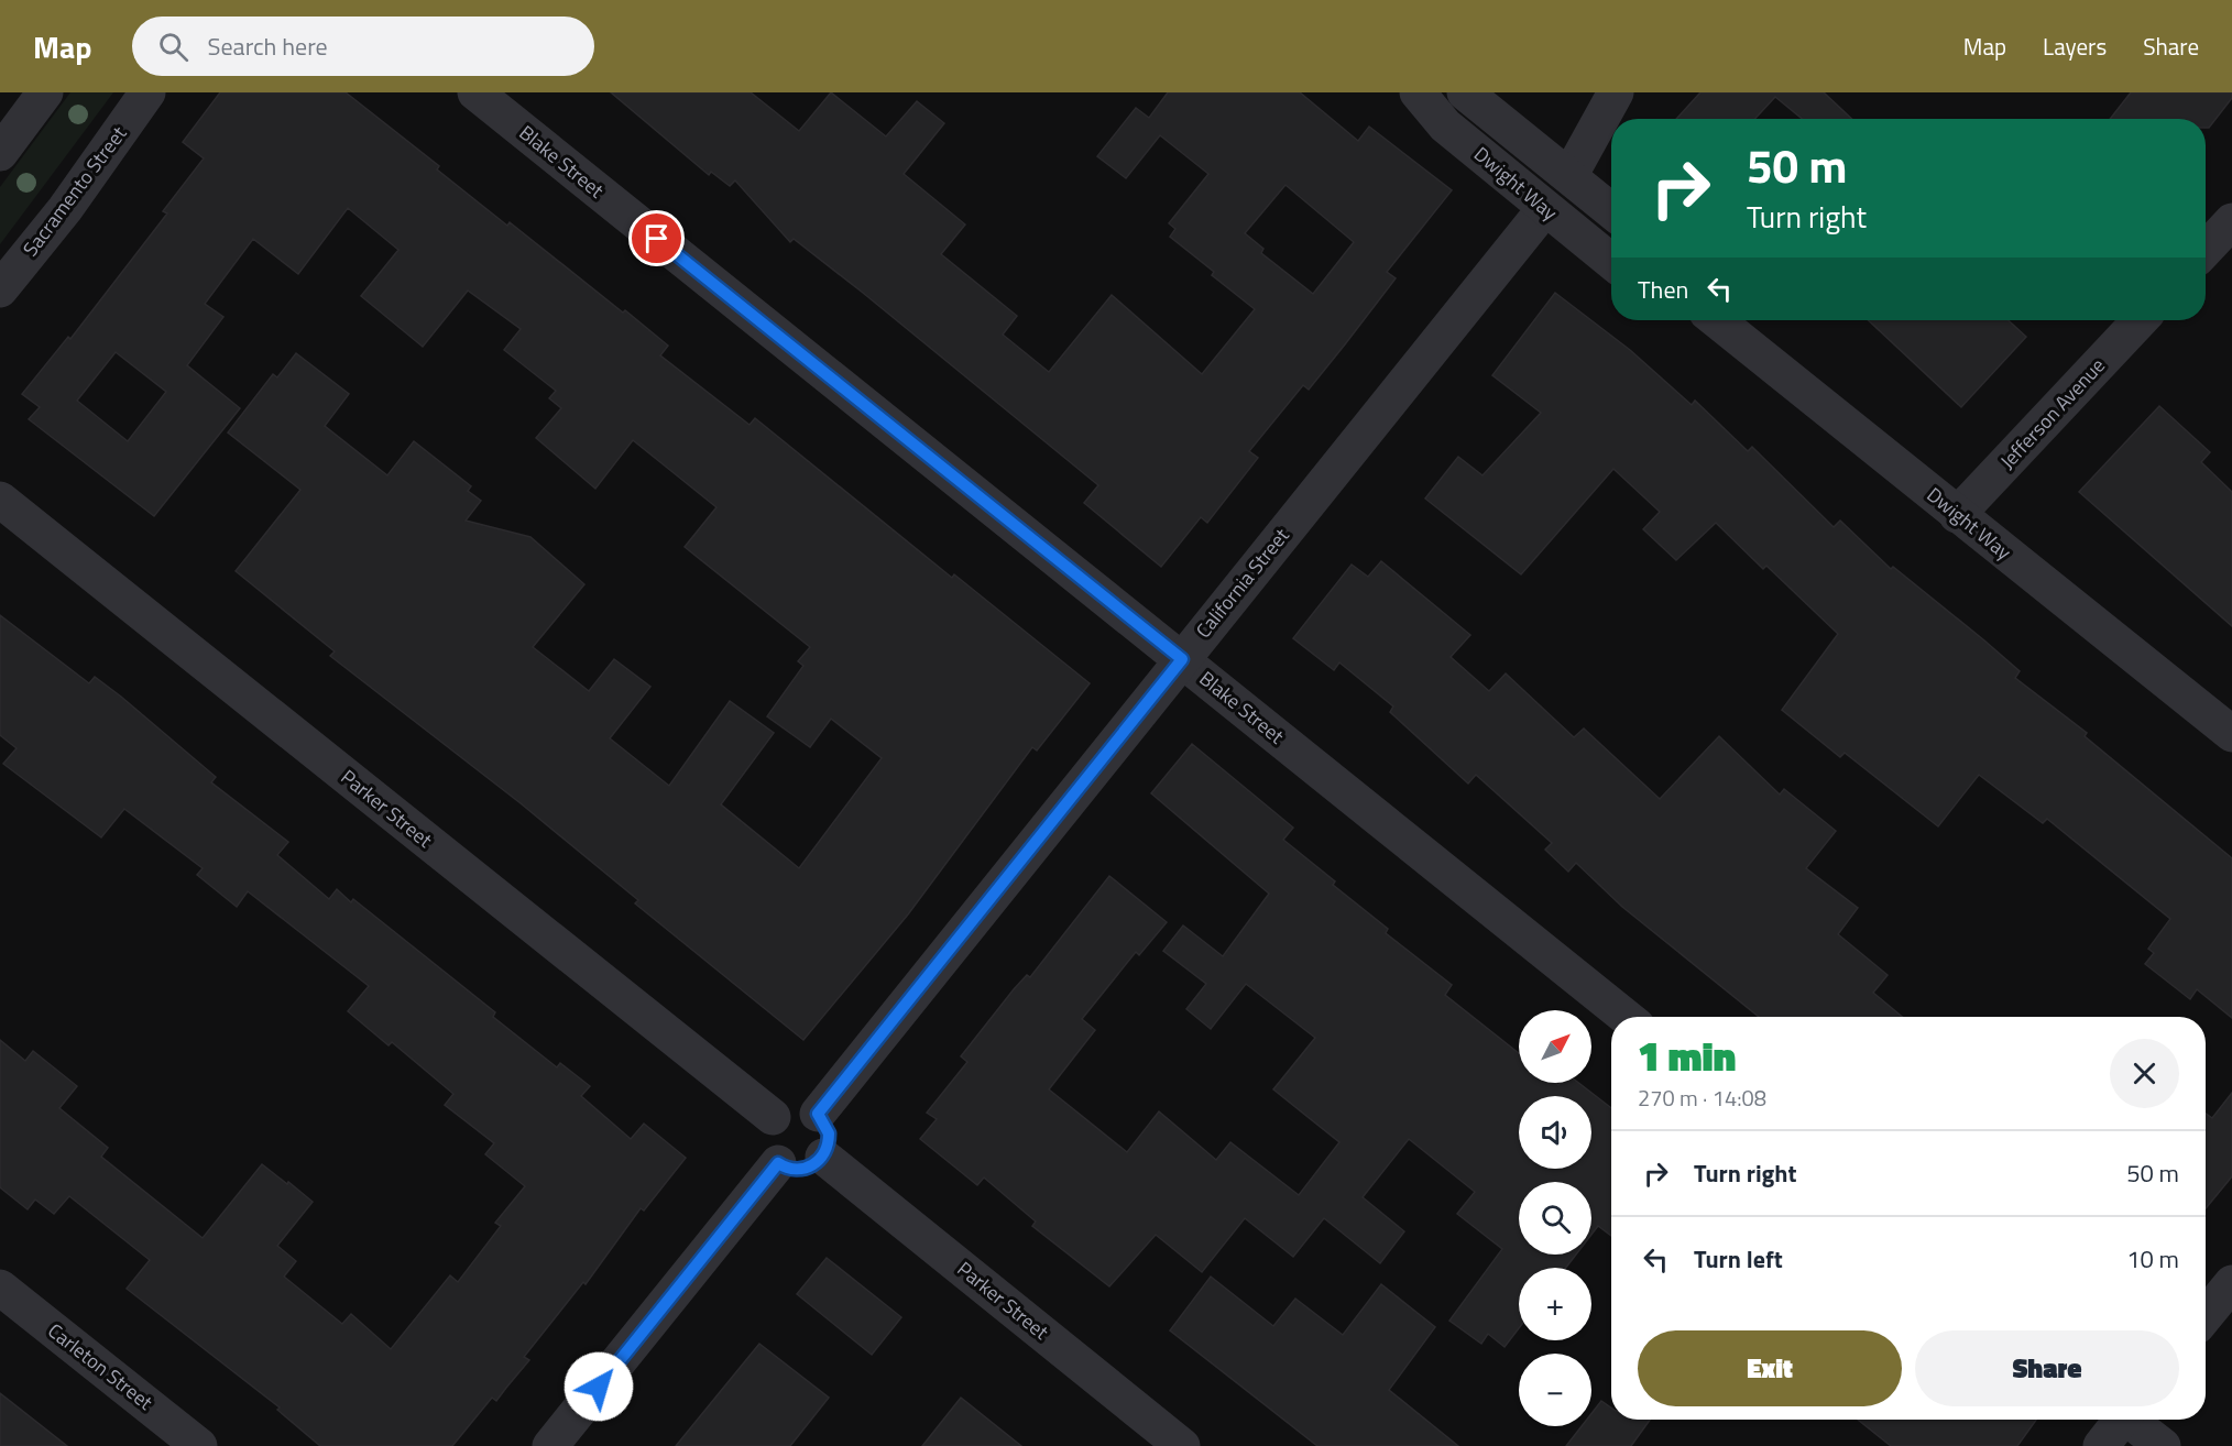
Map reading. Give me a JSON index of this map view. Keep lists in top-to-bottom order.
{
  "streets": {
    "street": [
      "Blake Street",
      "Dwight Way",
      "Sacramento Street",
      "Jefferson Avenue",
      "California Street",
      "Parker Street",
      "Carleton Street"
    ]
  },
  "crossings": [
    ["Blake Street", "California Street"],
    ["Dwight Way", "Jefferson Avenue"],
    ["Dwight Way", "California Street"],
    ["California Street", "Parker Street"]
  ],
  "north": "top right",
  "page": {
    "header": "Map",
    "search": "Search here",
    "nav": ["Map", "Layers", "Share"],
    "turn": ["50 m", "Turn right"],
    "then": "Then",
    "map_buttons": ["+", "−"],
    "heading": ["1 min", "270 m · 14:08"],
    "list": [
      {
        "name": "Turn right",
        "value": "50 m"
      },
      {
        "name": "Turn left",
        "value": "10 m"
      }
    ],
    "buttons": ["Exit", "Share"]
  }
}
